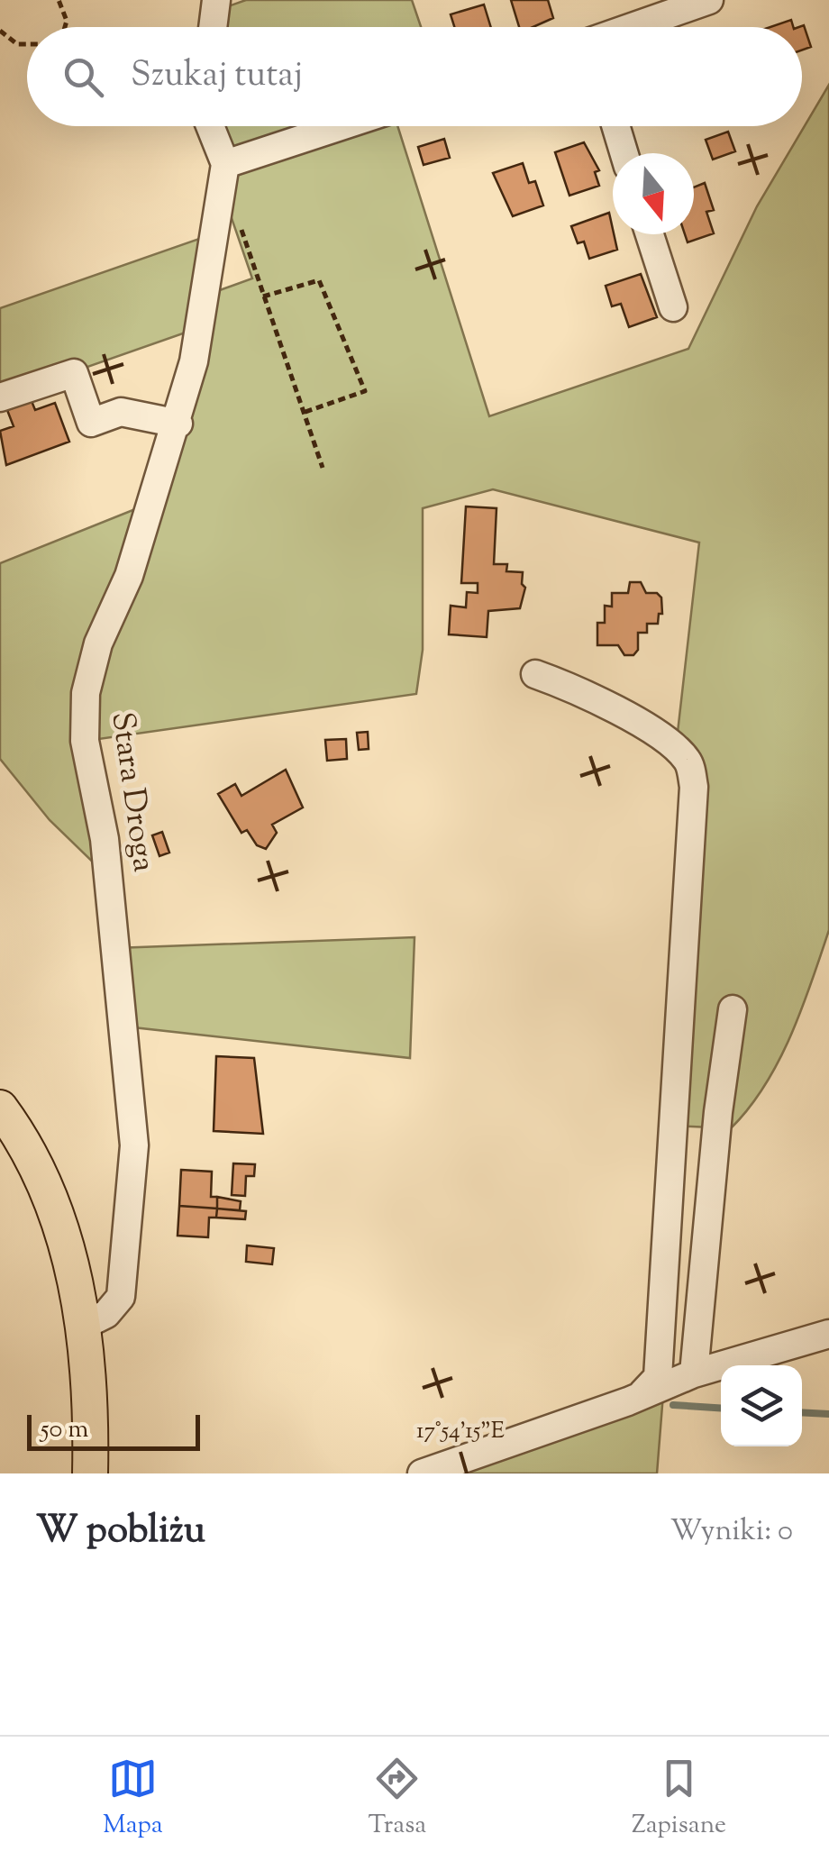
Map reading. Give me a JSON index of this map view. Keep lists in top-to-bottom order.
{
  "streets": {
    "street": ["Stara Droga"]
  },
  "scale_bar": "50 m",
  "north": "bottom",
  "page": {
    "search": "Szukaj tutaj",
    "scale": "50 m",
    "heading": ["W pobliżu", "Wyniki: 0"],
    "nav": ["Mapa", "Trasa", "Zapisane"]
  },
  "coordinates": ["17°54'15\"E"]
}
